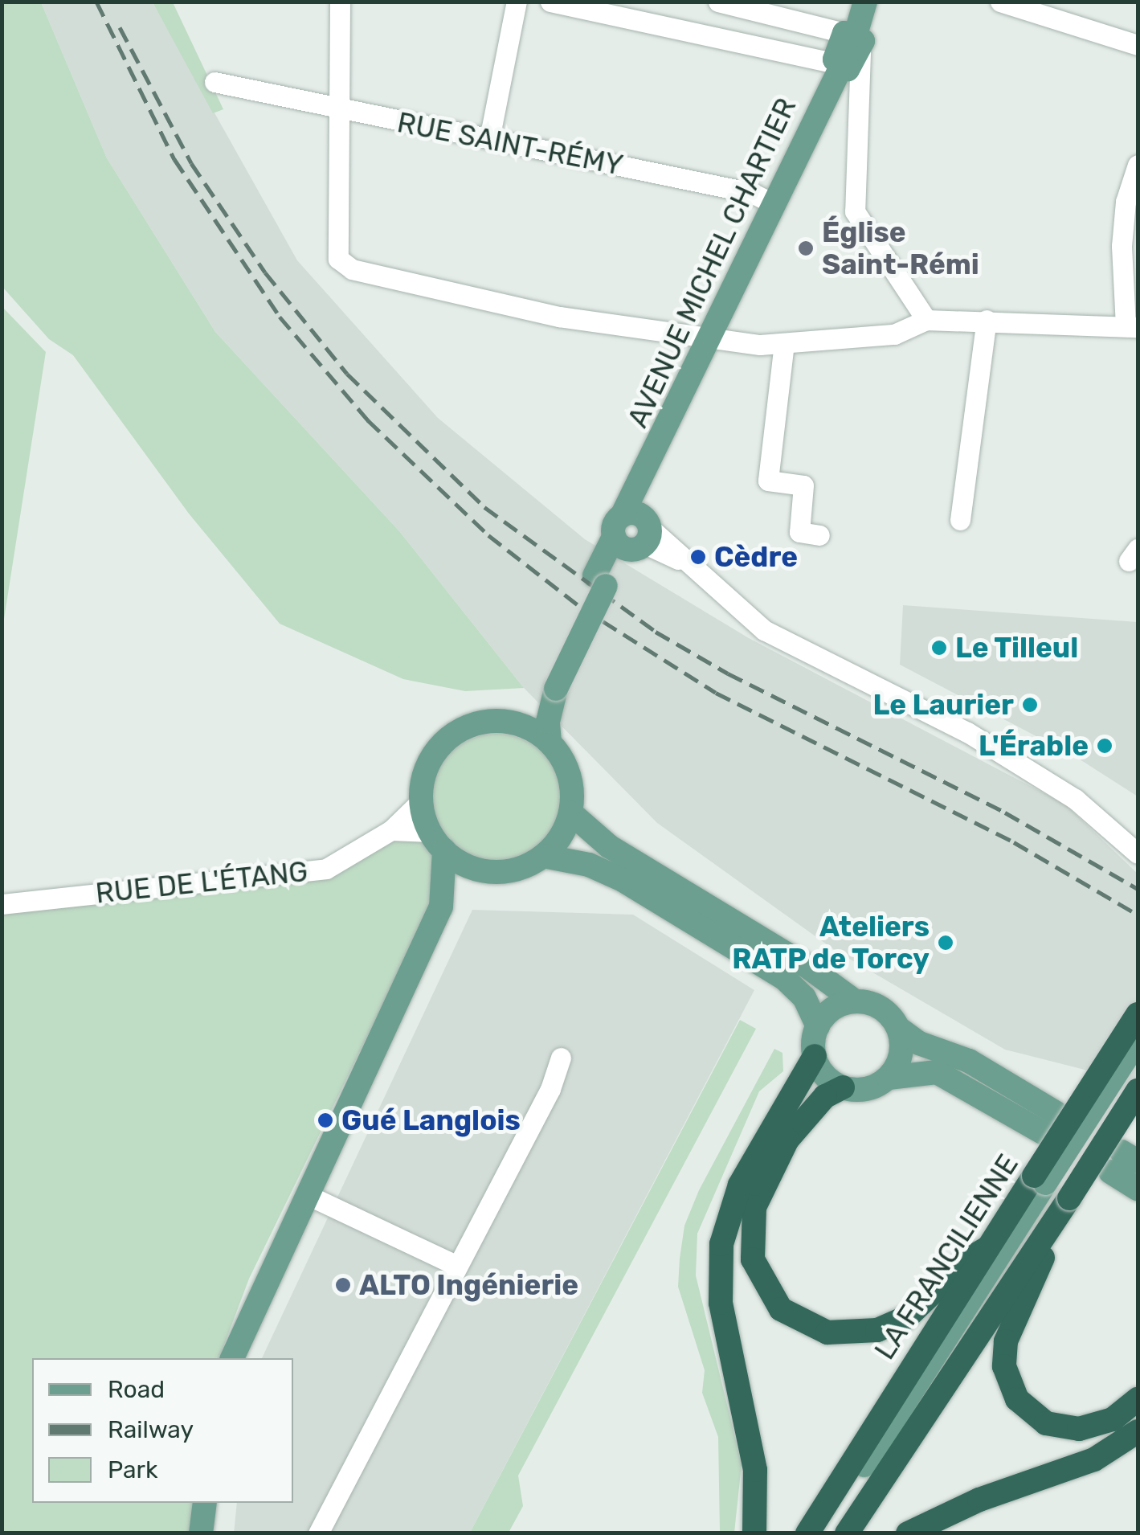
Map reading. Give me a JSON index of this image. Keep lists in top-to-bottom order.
{
  "streets": {
    "highway": ["LA FRANCILIENNE"],
    "main road": ["AVENUE MICHEL CHARTIER"],
    "street": ["RUE SAINT-RÉMY", "RUE DE L'ÉTANG"]
  },
  "crossings": [
    ["RUE SAINT-RÉMY", "AVENUE MICHEL CHARTIER"]
  ],
  "places": [
    "Église Saint-Rémi",
    "Cèdre",
    "Le Tilleul",
    "Le Laurier",
    "L'Érable",
    "Ateliers RATP de Torcy",
    "Gué Langlois",
    "ALTO Ingénierie"
  ],
  "legend": ["Road", "Railway", "Park"]
}
